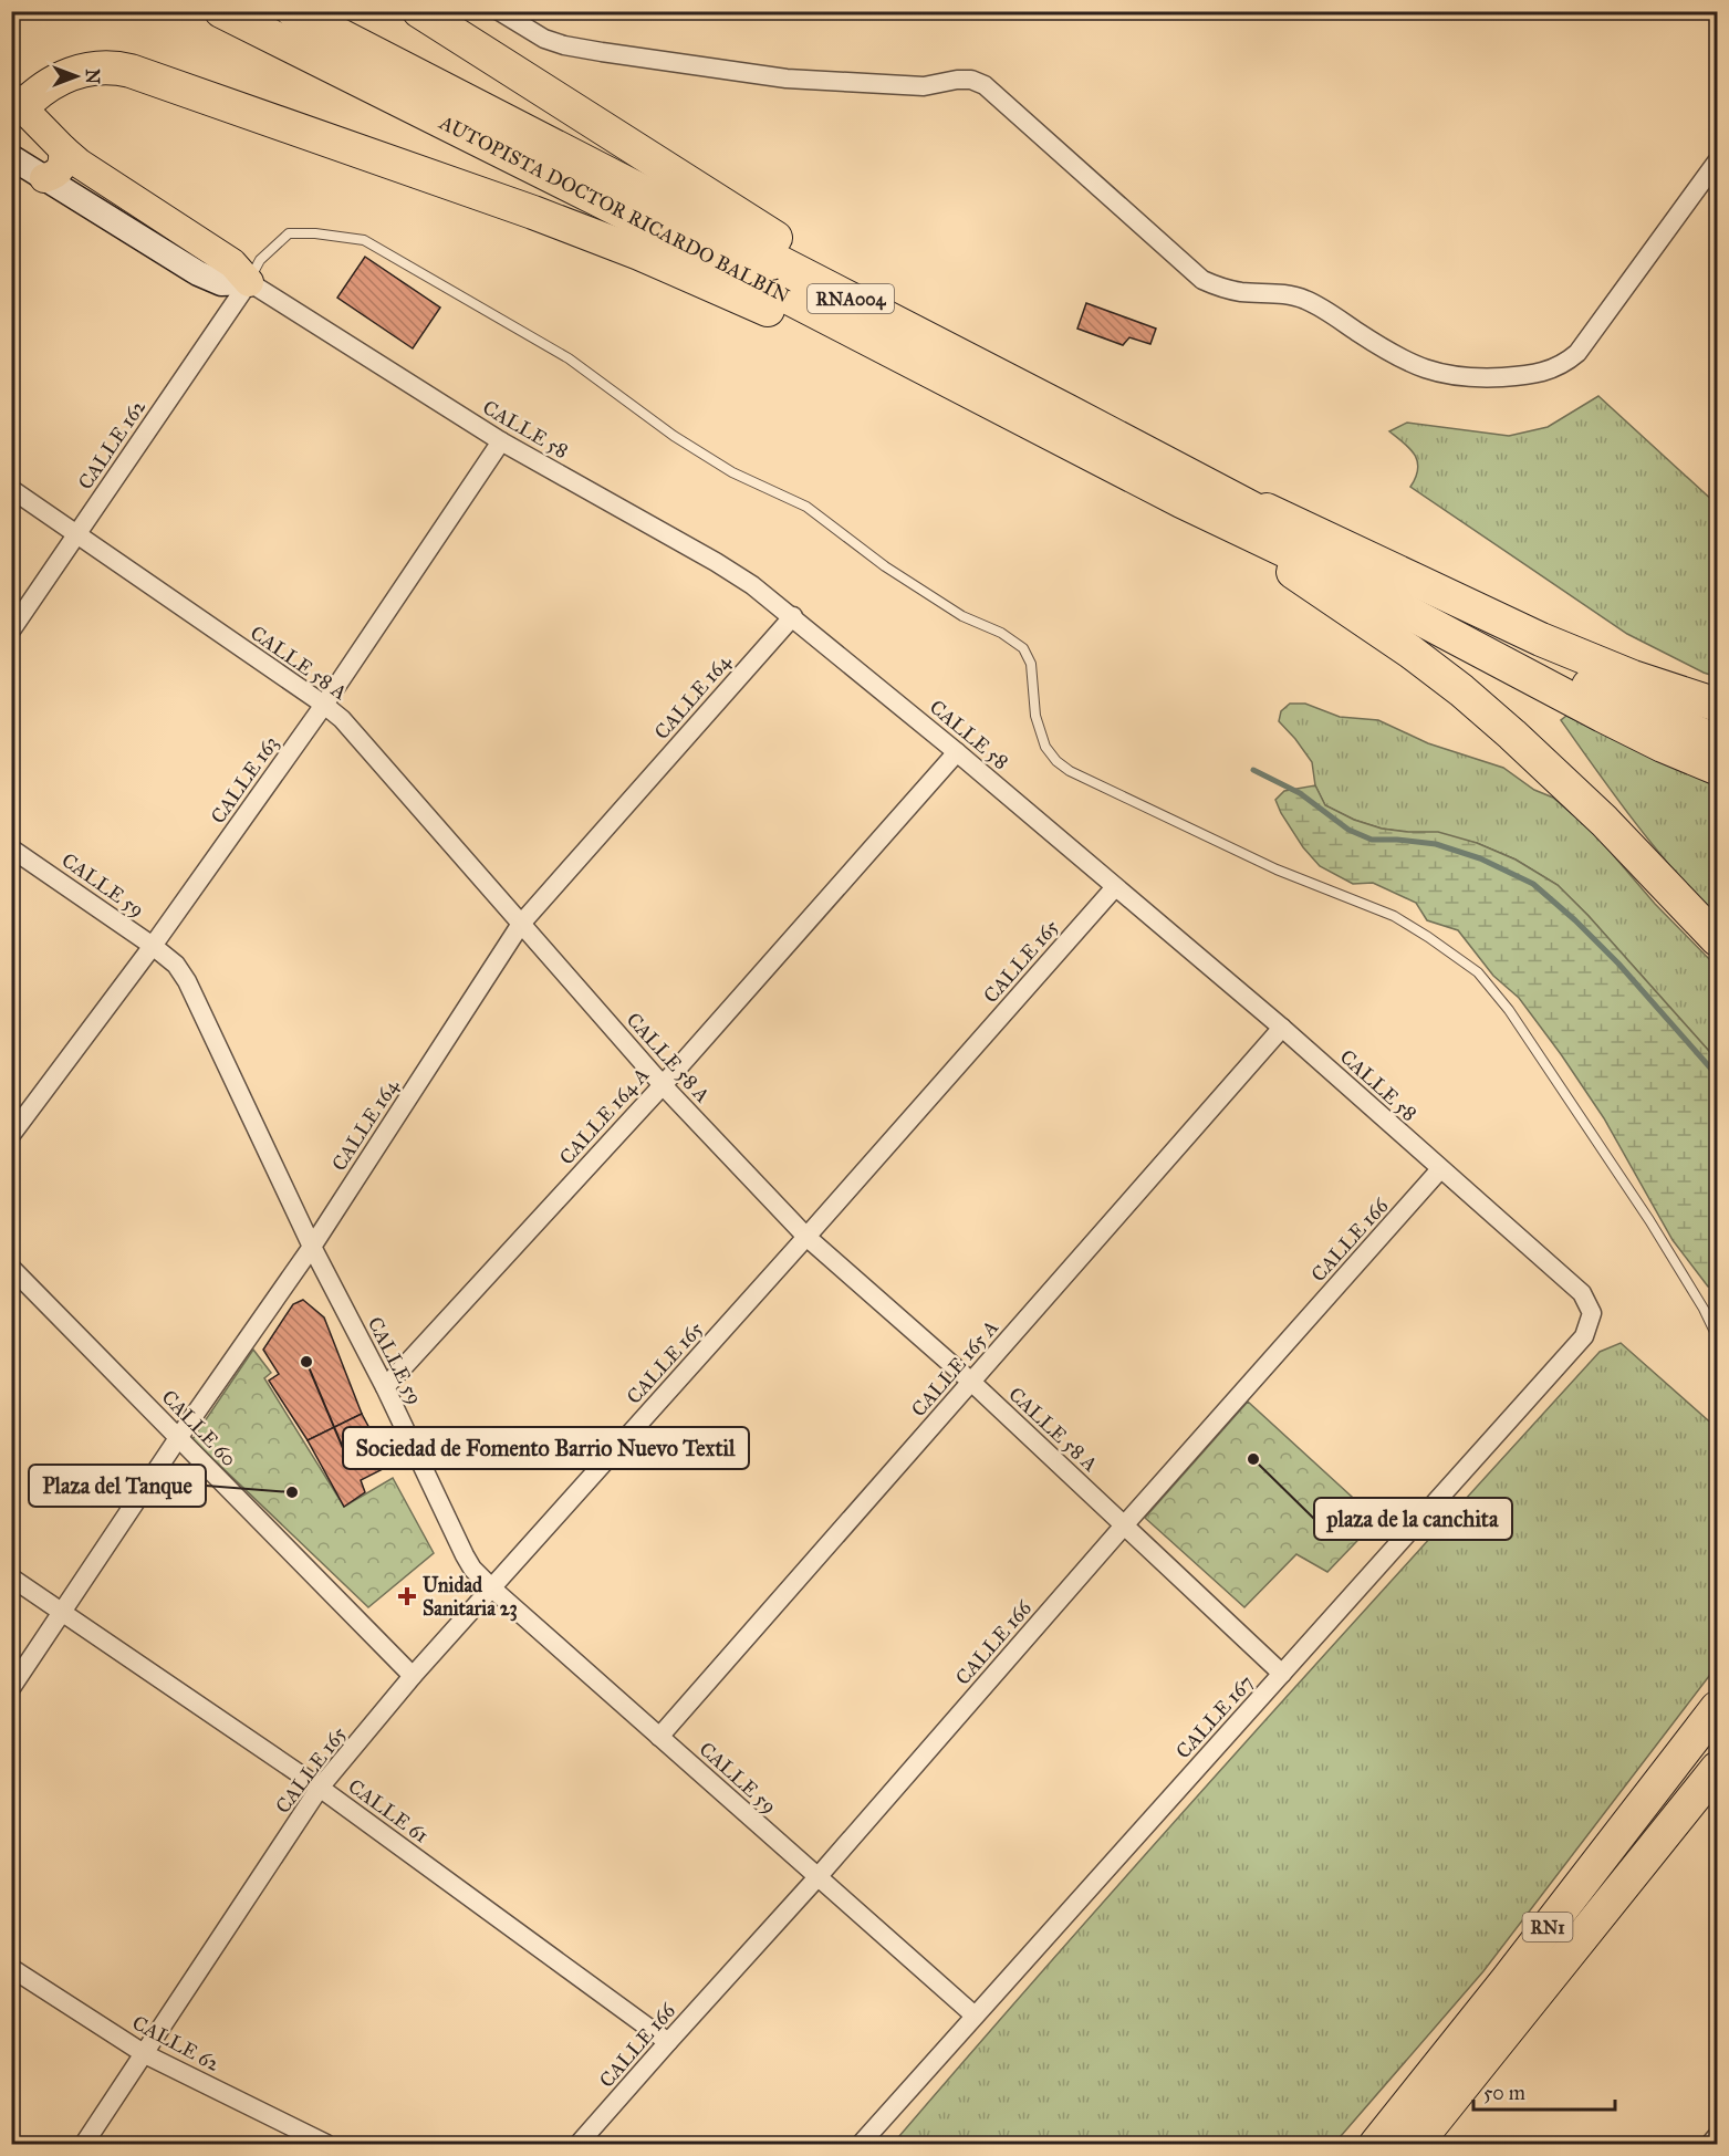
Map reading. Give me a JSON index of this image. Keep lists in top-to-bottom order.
{
  "streets": {
    "highway": ["AUTOPISTA DOCTOR RICARDO BALBÍN", "RNA004", "RN1"],
    "street": [
      "CALLE 58",
      "CALLE 162",
      "CALLE 58 A",
      "CALLE 164",
      "CALLE 163",
      "CALLE 59",
      "CALLE 165",
      "CALLE 164 A",
      "CALLE 166",
      "CALLE 165 A",
      "CALLE 60",
      "CALLE 167",
      "CALLE 61",
      "CALLE 62"
    ]
  },
  "crossings": [
    ["CALLE 58", "CALLE 162"],
    ["CALLE 58", "CALLE 164"],
    ["CALLE 58", "CALLE 163"],
    ["CALLE 58", "CALLE 165"],
    ["CALLE 58", "CALLE 164 A"],
    ["CALLE 58", "CALLE 166"],
    ["CALLE 58", "CALLE 165 A"],
    ["CALLE 58", "CALLE 167"],
    ["CALLE 162", "CALLE 58 A"],
    ["CALLE 58 A", "CALLE 164"],
    ["CALLE 58 A", "CALLE 163"],
    ["CALLE 58 A", "CALLE 165"],
    ["CALLE 58 A", "CALLE 164 A"],
    ["CALLE 58 A", "CALLE 166"],
    ["CALLE 58 A", "CALLE 165 A"],
    ["CALLE 58 A", "CALLE 167"],
    ["CALLE 164", "CALLE 59"],
    ["CALLE 164", "CALLE 60"],
    ["CALLE 164", "CALLE 61"],
    ["CALLE 163", "CALLE 59"],
    ["CALLE 59", "CALLE 165"],
    ["CALLE 59", "CALLE 164 A"],
    ["CALLE 59", "CALLE 166"],
    ["CALLE 59", "CALLE 165 A"],
    ["CALLE 59", "CALLE 167"],
    ["CALLE 165", "CALLE 60"],
    ["CALLE 165", "CALLE 61"],
    ["CALLE 165", "CALLE 62"],
    ["CALLE 166", "CALLE 61"]
  ],
  "places": {
    "other": ["Sociedad de Fomento Barrio Nuevo Textil", "plaza de la canchita", "Plaza del Tanque"],
    "health": ["Unidad Sanitaria 23"]
  },
  "scale_bar": "50 m",
  "north": "right"
}
